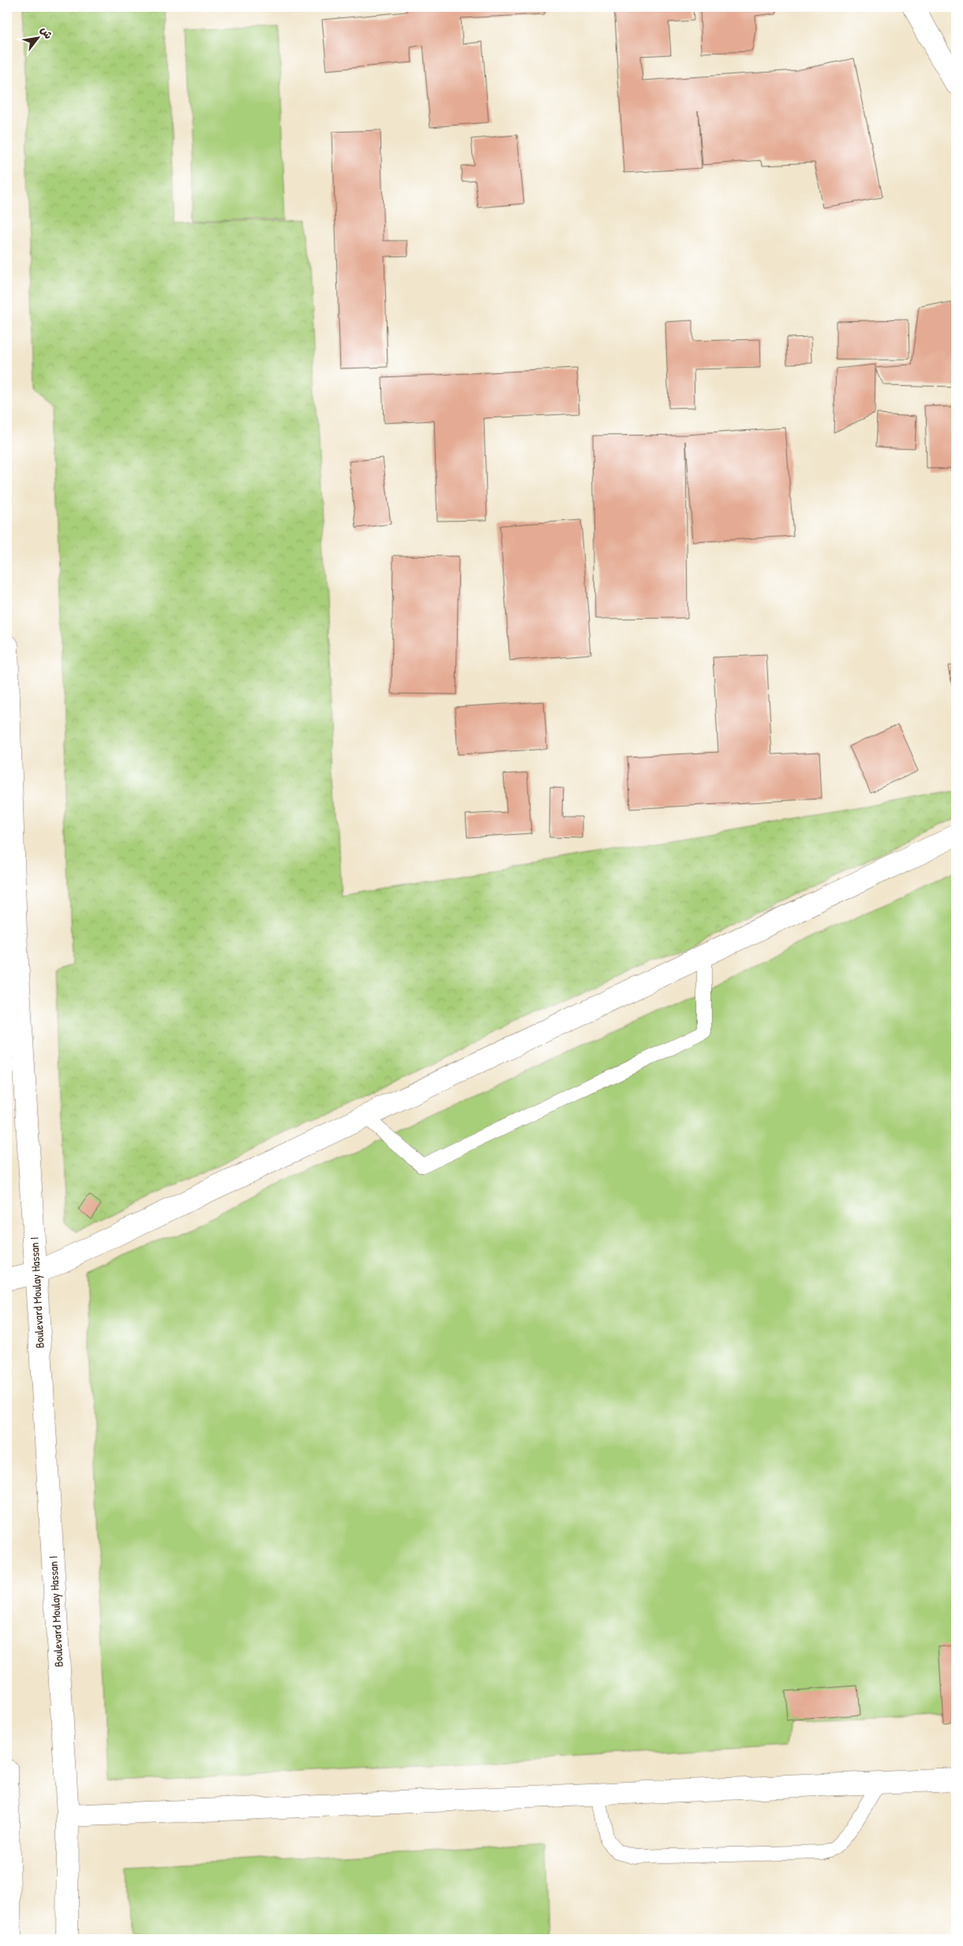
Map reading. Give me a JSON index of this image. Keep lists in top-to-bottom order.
{
  "streets": {
    "street": ["Boulevard Moulay Hassan I"]
  },
  "north": "top right"
}
